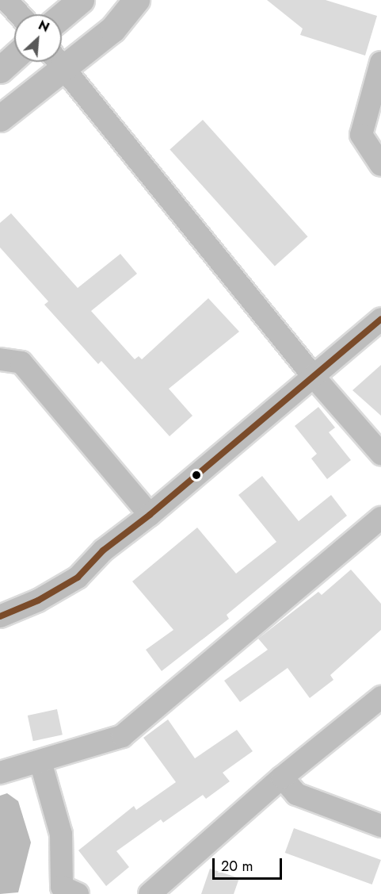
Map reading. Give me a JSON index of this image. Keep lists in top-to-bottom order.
{
  "scale_bar": "20 m",
  "north": "top right"
}
